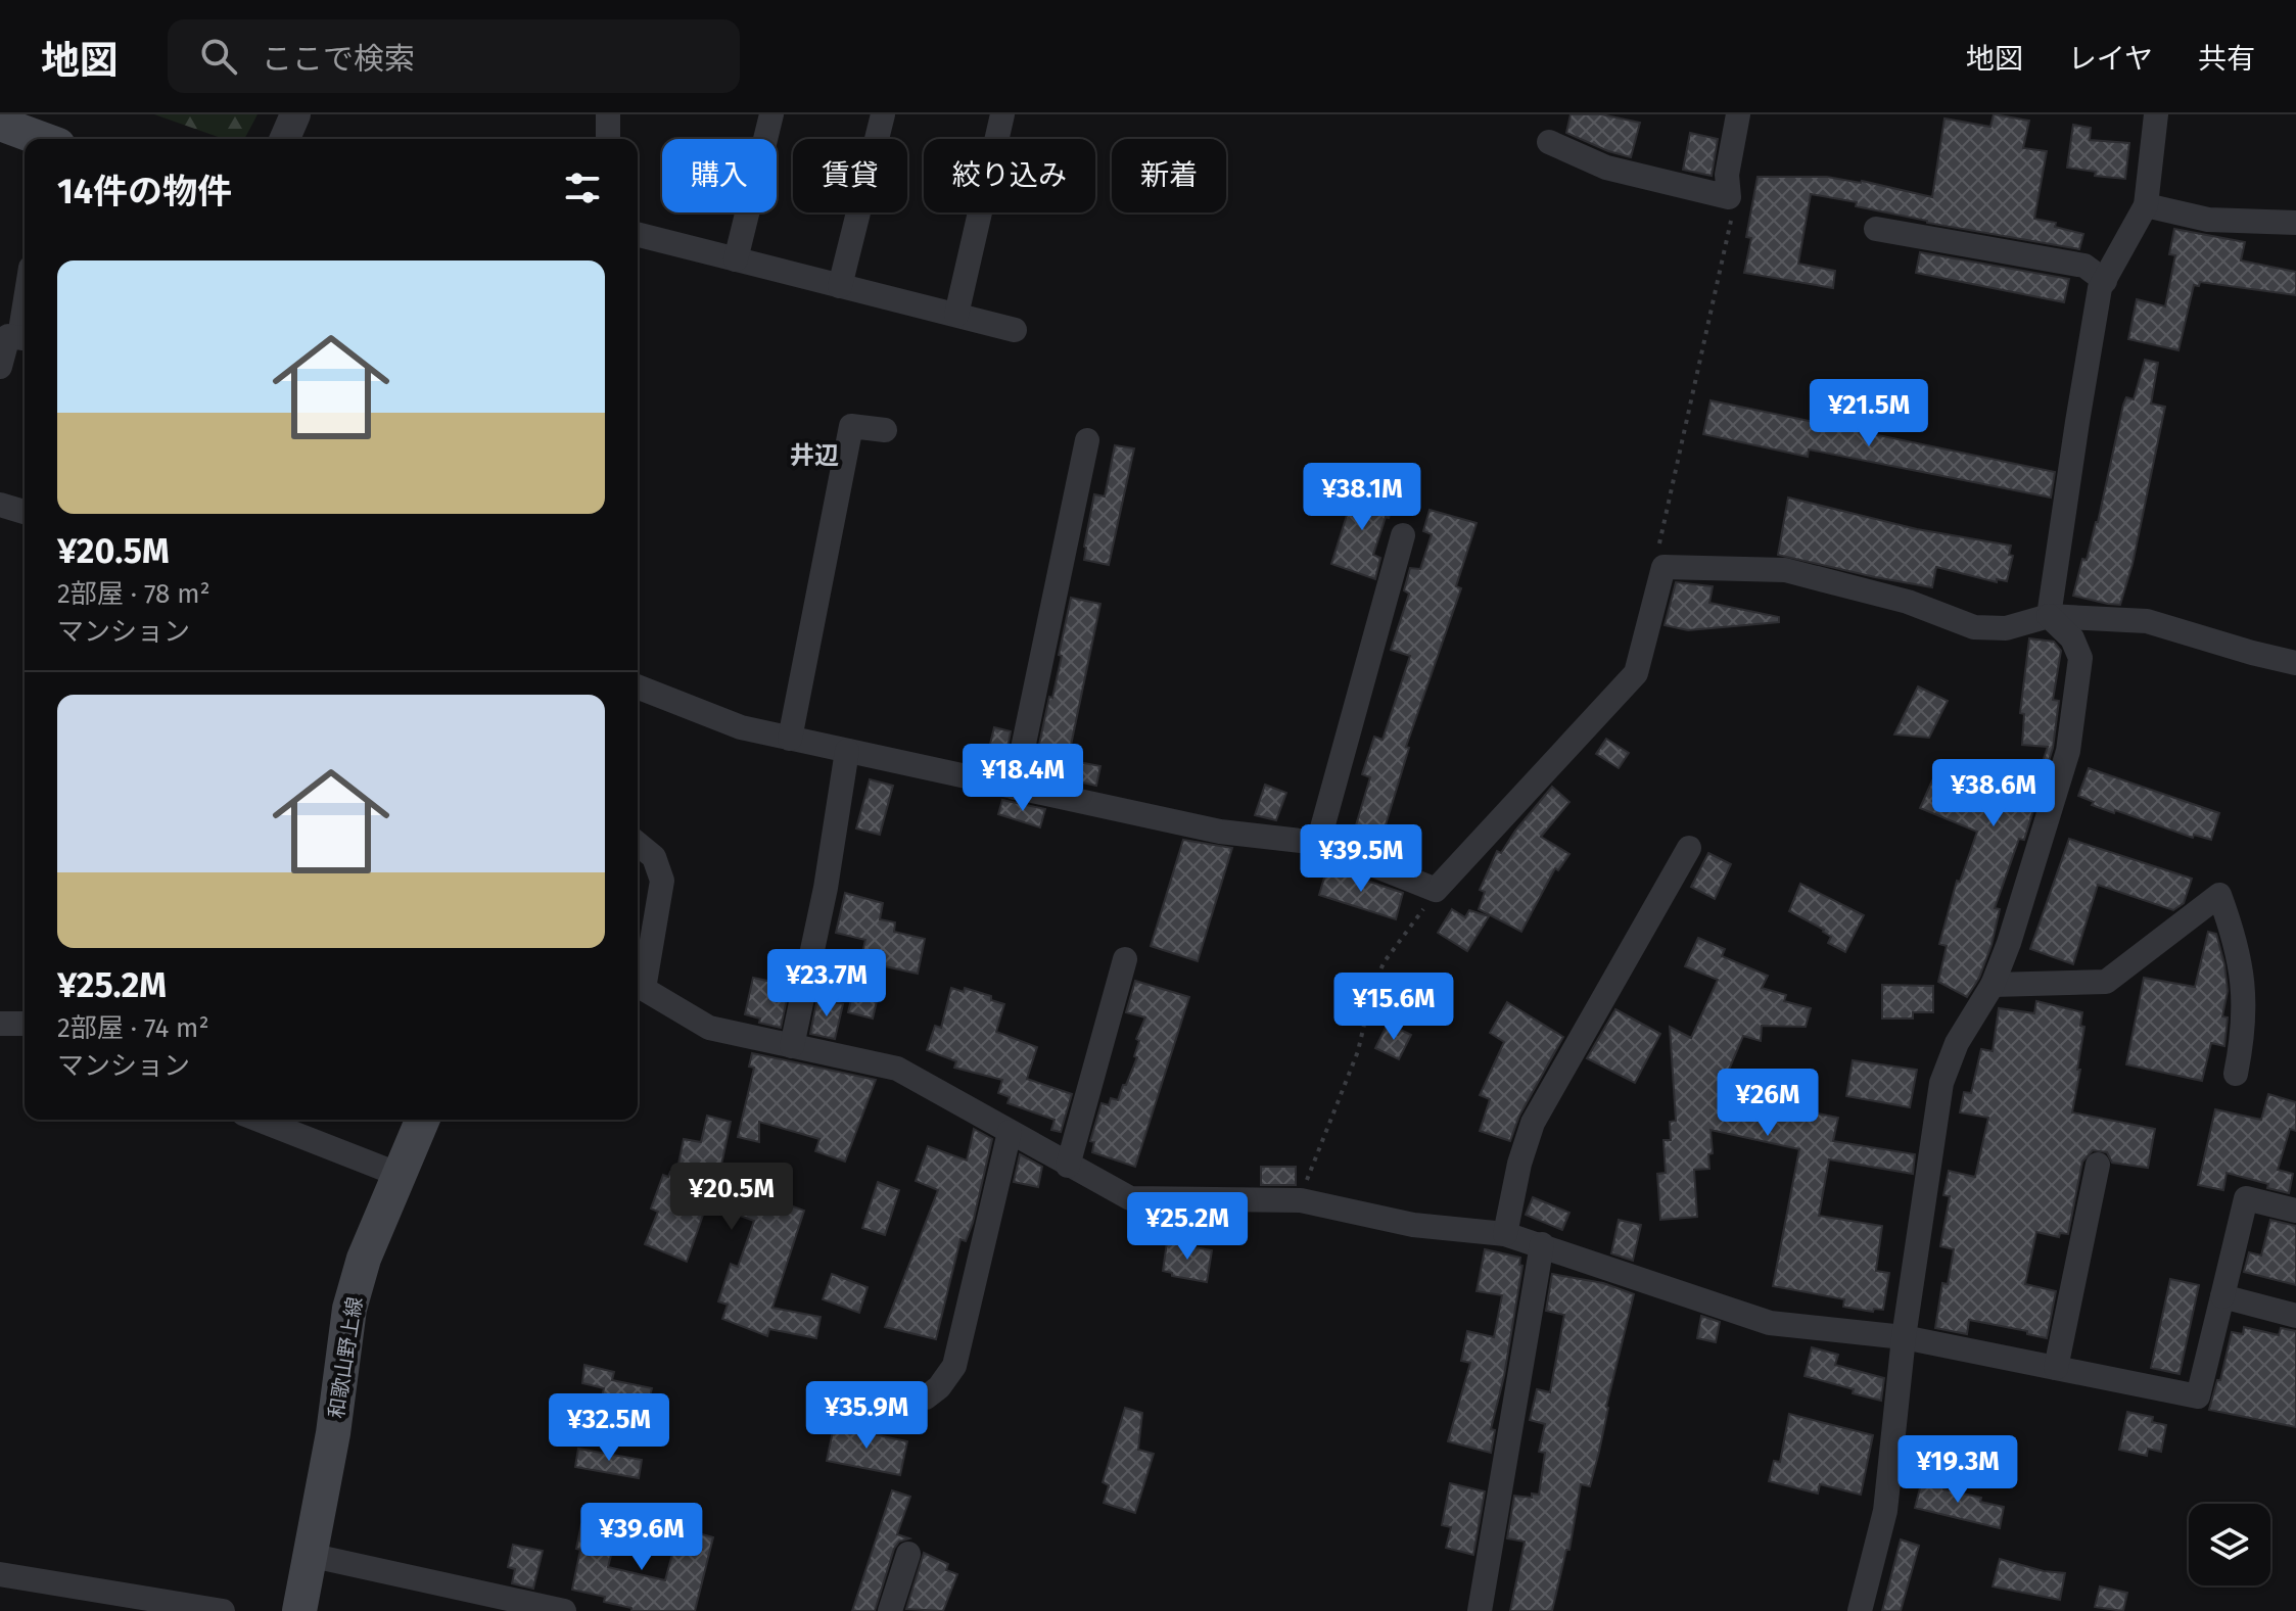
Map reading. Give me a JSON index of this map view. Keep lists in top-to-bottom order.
{
  "streets": {
    "main road": ["和歌山野上線"]
  },
  "districts": ["井辺"],
  "page": {
    "header": "地図",
    "search": "ここで検索",
    "nav": ["地図", "レイヤ", "共有"],
    "chip": [
      "購入",
      "賃貸",
      "絞り込み",
      "新着"
    ],
    "heading": "14件の物件",
    "list": [
      {
        "name": "¥20.5M",
        "note": "2部屋 · 78 m² · マンション"
      },
      {
        "name": "¥25.2M",
        "note": "2部屋 · 74 m² · マンション"
      }
    ],
    "price": [
      "¥21.5M",
      "¥38.1M",
      "¥18.4M",
      "¥38.6M",
      "¥39.5M",
      "¥23.7M",
      "¥15.6M",
      "¥26M",
      "¥20.5M",
      "¥25.2M",
      "¥35.9M",
      "¥32.5M",
      "¥19.3M",
      "¥39.6M"
    ]
  }
}
